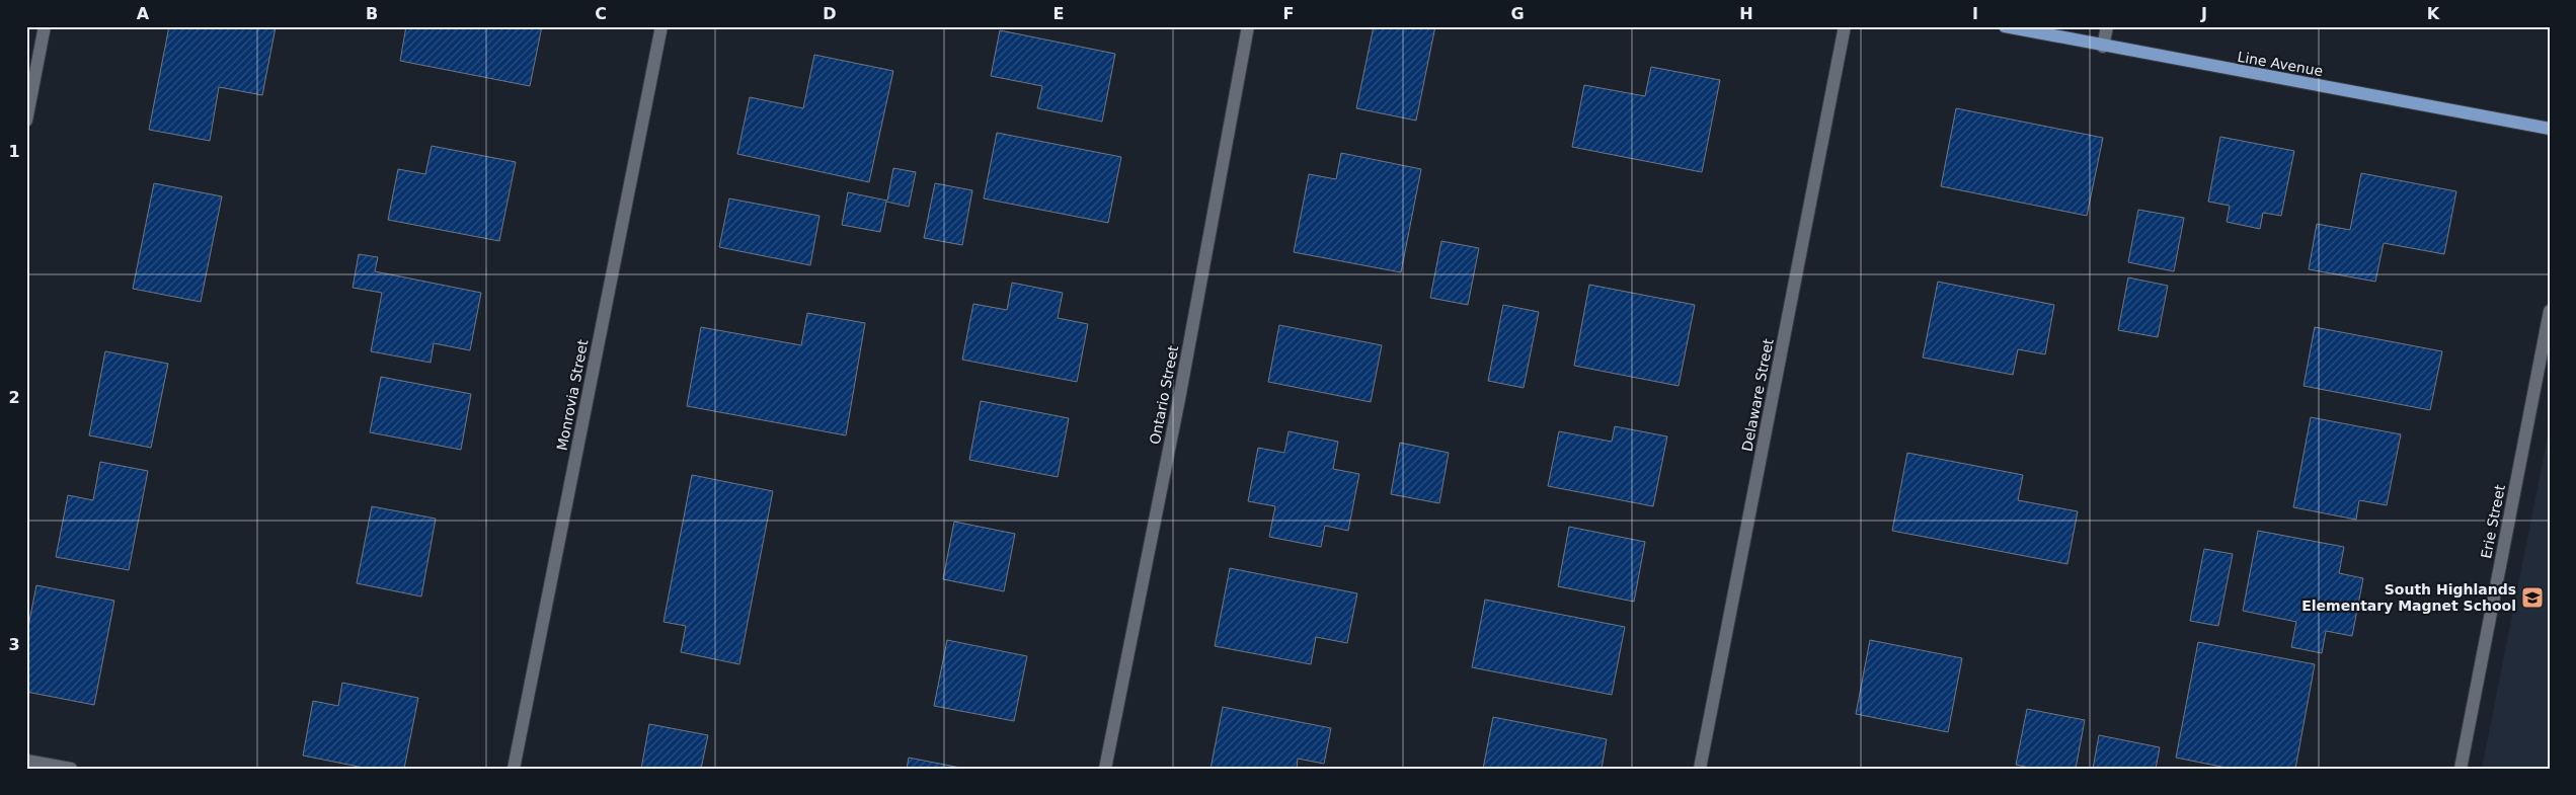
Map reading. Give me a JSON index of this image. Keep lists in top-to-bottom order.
{
  "streets": {
    "main road": ["Line Avenue"],
    "street": [
      "Monrovia Street",
      "Ontario Street",
      "Delaware Street",
      "Erie Street"
    ]
  },
  "places": {
    "school or university": ["South Highlands Elementary Magnet School"]
  },
  "grid": {
    "columns": [
      "A",
      "B",
      "C",
      "D",
      "E",
      "F",
      "G",
      "H",
      "I",
      "J",
      "K"
    ],
    "rows": ["1", "2", "3"]
  }
}
